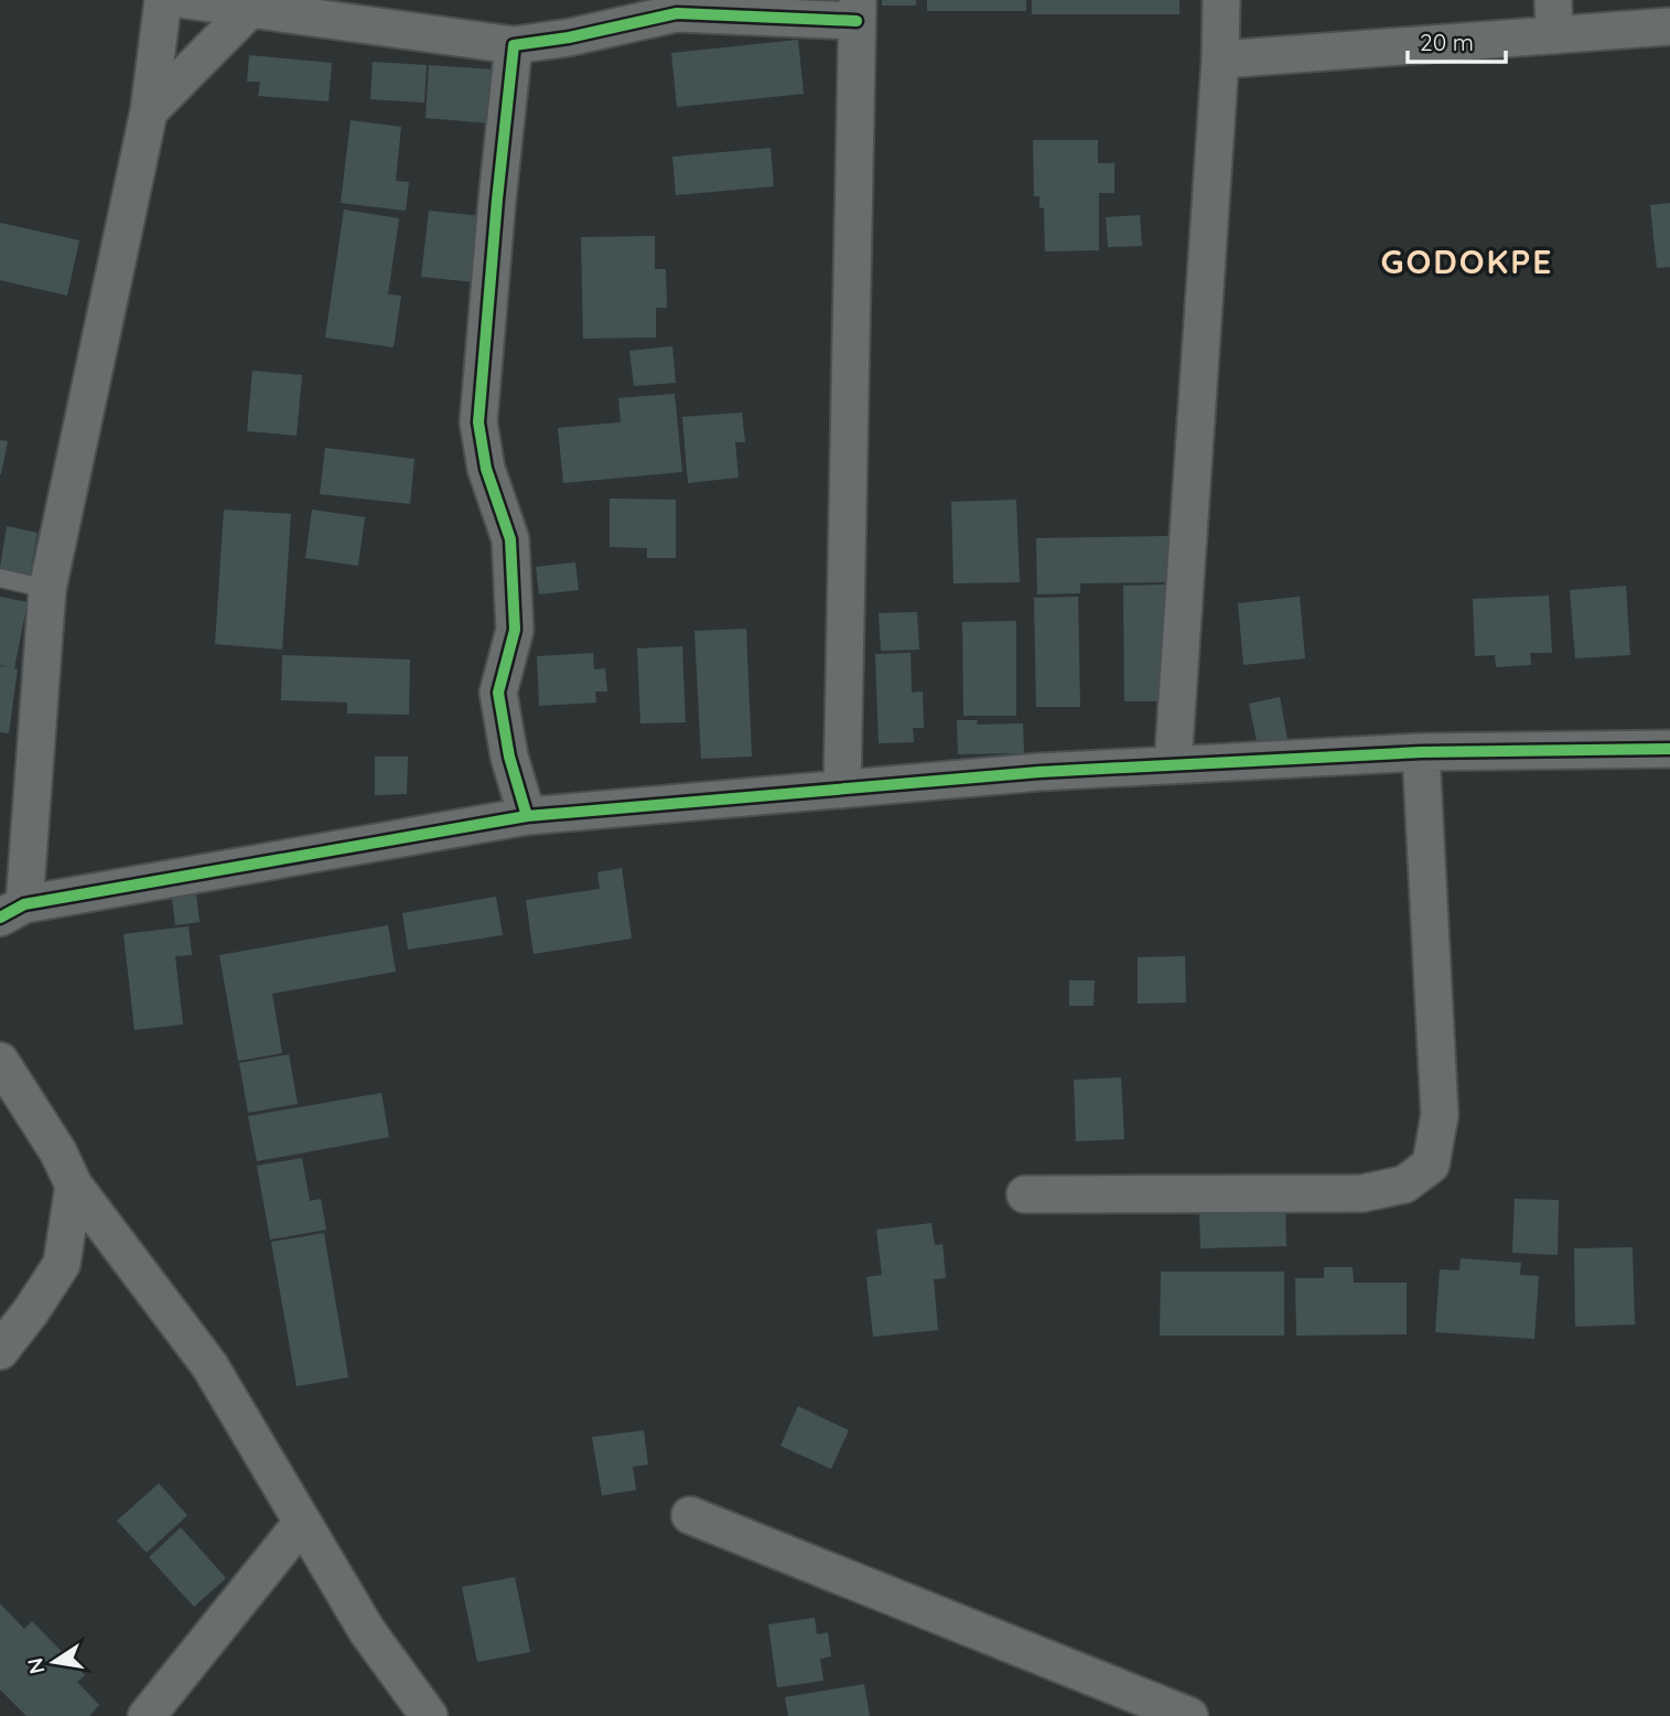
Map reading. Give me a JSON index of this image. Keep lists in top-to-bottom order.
{
  "districts": ["GODOKPE"],
  "scale_bar": "20 m",
  "north": "left"
}
